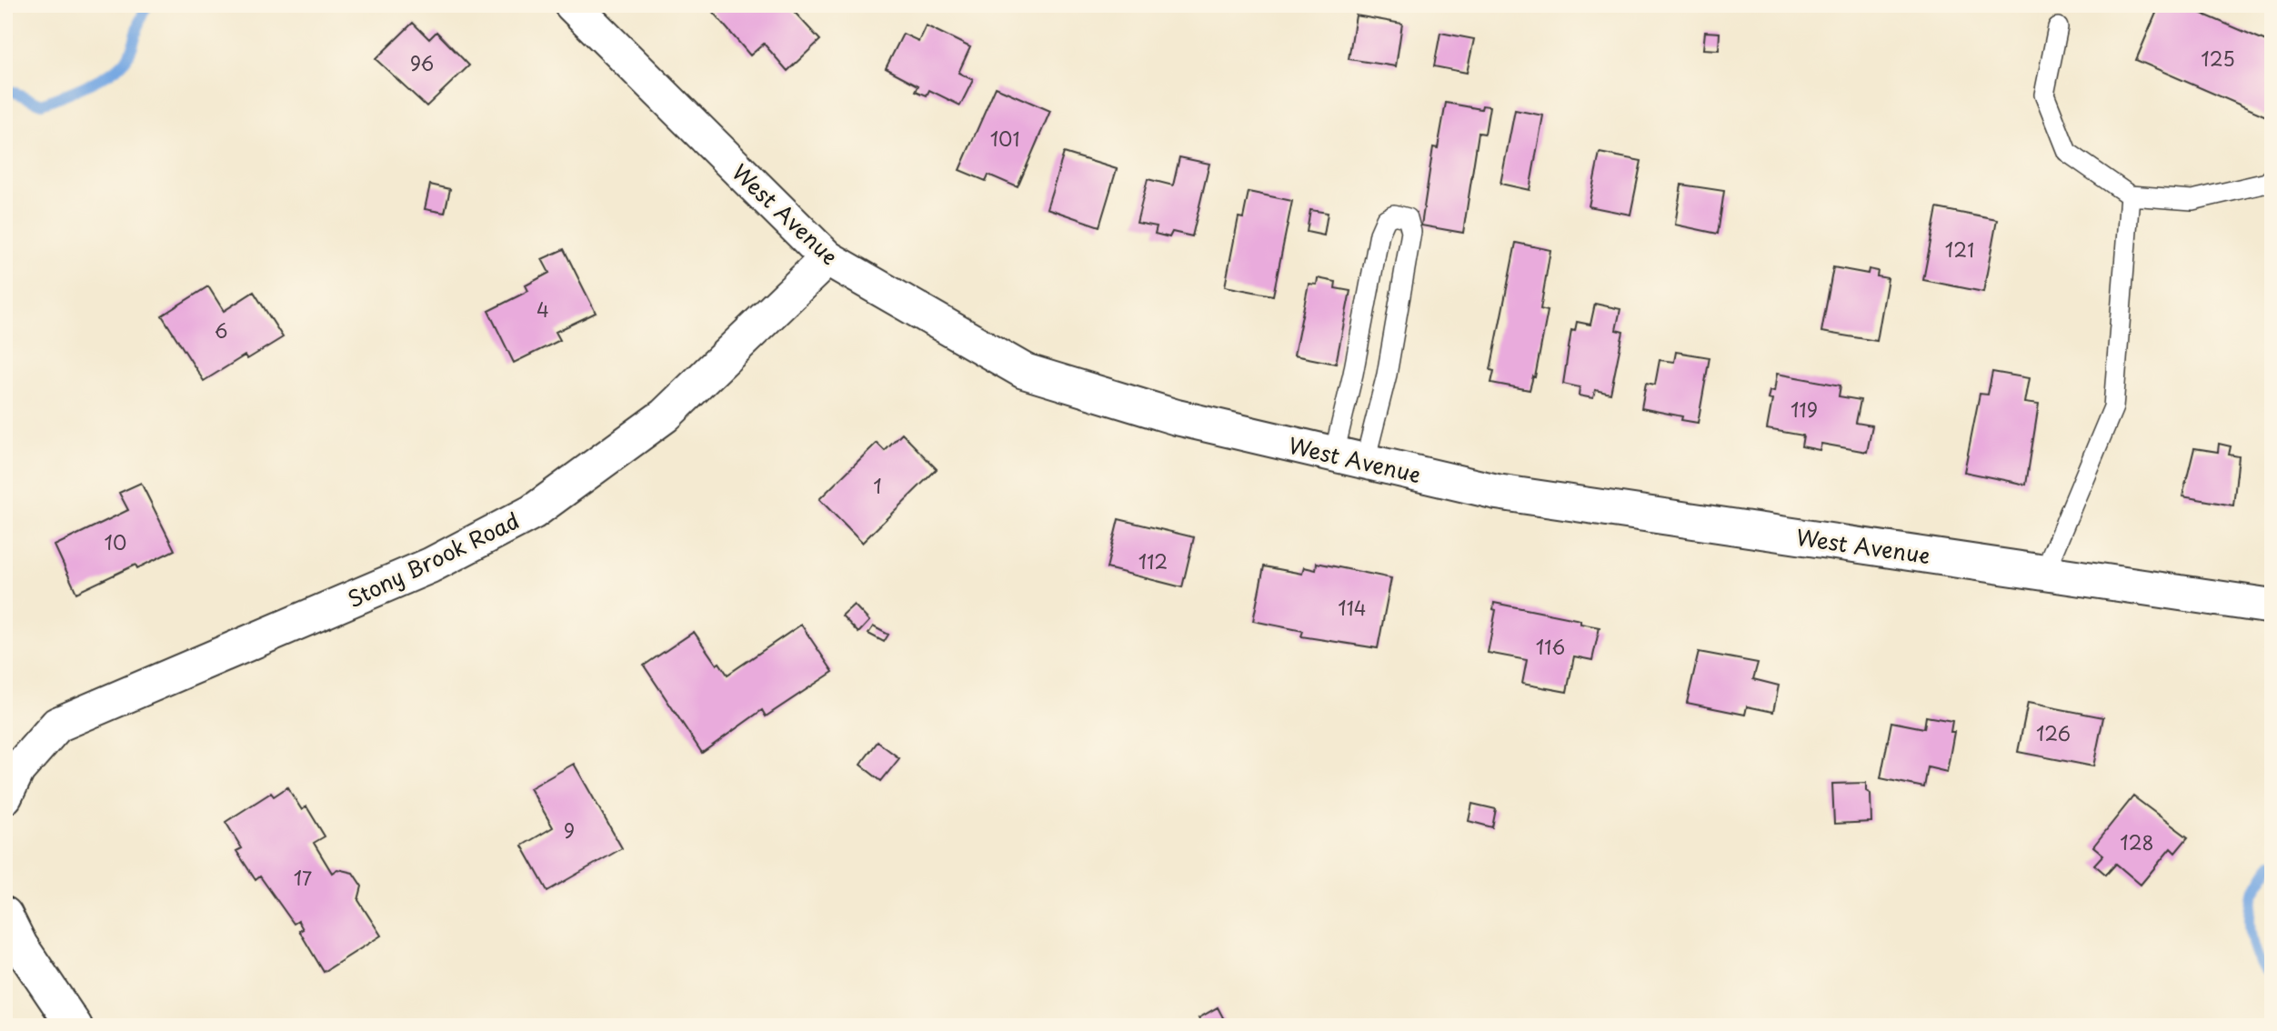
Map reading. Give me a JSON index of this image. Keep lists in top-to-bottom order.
{
  "streets": {
    "main road": ["West Avenue", "Stony Brook Road"]
  },
  "crossings": [
    ["West Avenue", "Stony Brook Road"]
  ],
  "house_numbers": [
    "125",
    "96",
    "101",
    "121",
    "4",
    "6",
    "119",
    "1",
    "10",
    "112",
    "114",
    "116",
    "126",
    "9",
    "128",
    "17"
  ]
}
